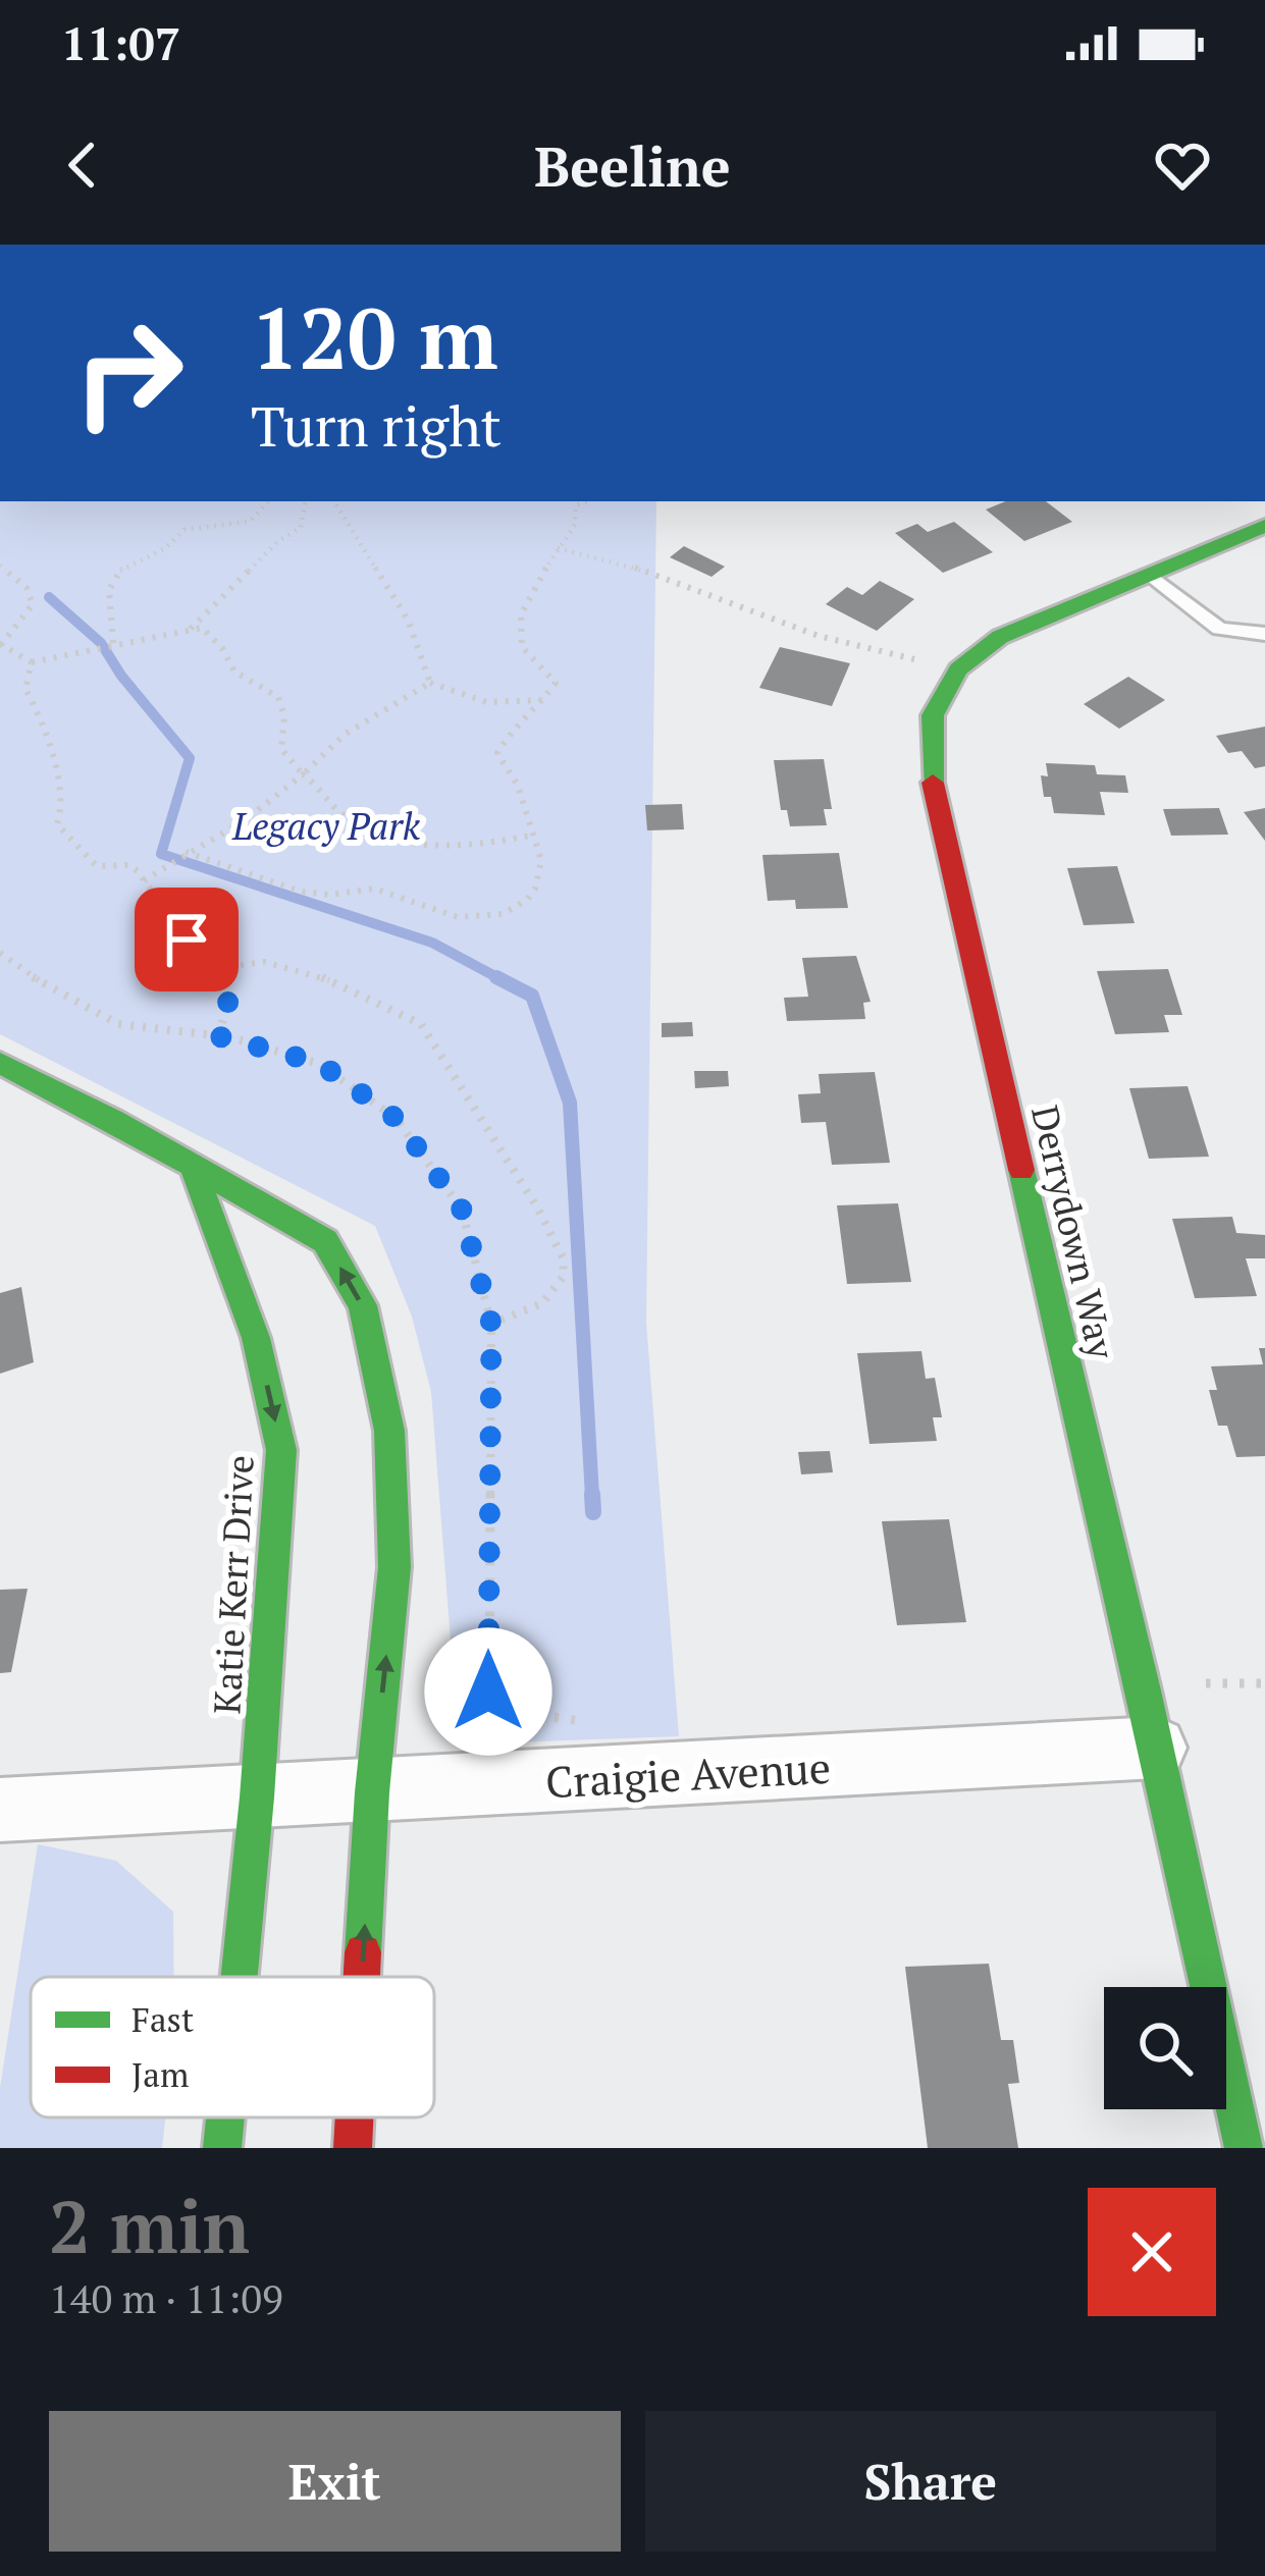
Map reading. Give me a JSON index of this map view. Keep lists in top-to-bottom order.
{
  "streets": {
    "street": ["Derrydown Way", "Katie Kerr Drive", "Craigie Avenue"]
  },
  "crossings": [
    ["Derrydown Way", "Craigie Avenue"],
    ["Katie Kerr Drive", "Craigie Avenue"]
  ],
  "one_way": ["Katie Kerr Drive"],
  "parks": ["Legacy Park"],
  "legend": ["Fast", "Jam"],
  "page": {
    "status": "11:07",
    "header": "Beeline",
    "turn": ["120 m", "Turn right"],
    "heading": ["2 min", "140 m · 11:09"],
    "buttons": ["Exit", "Share"]
  }
}
